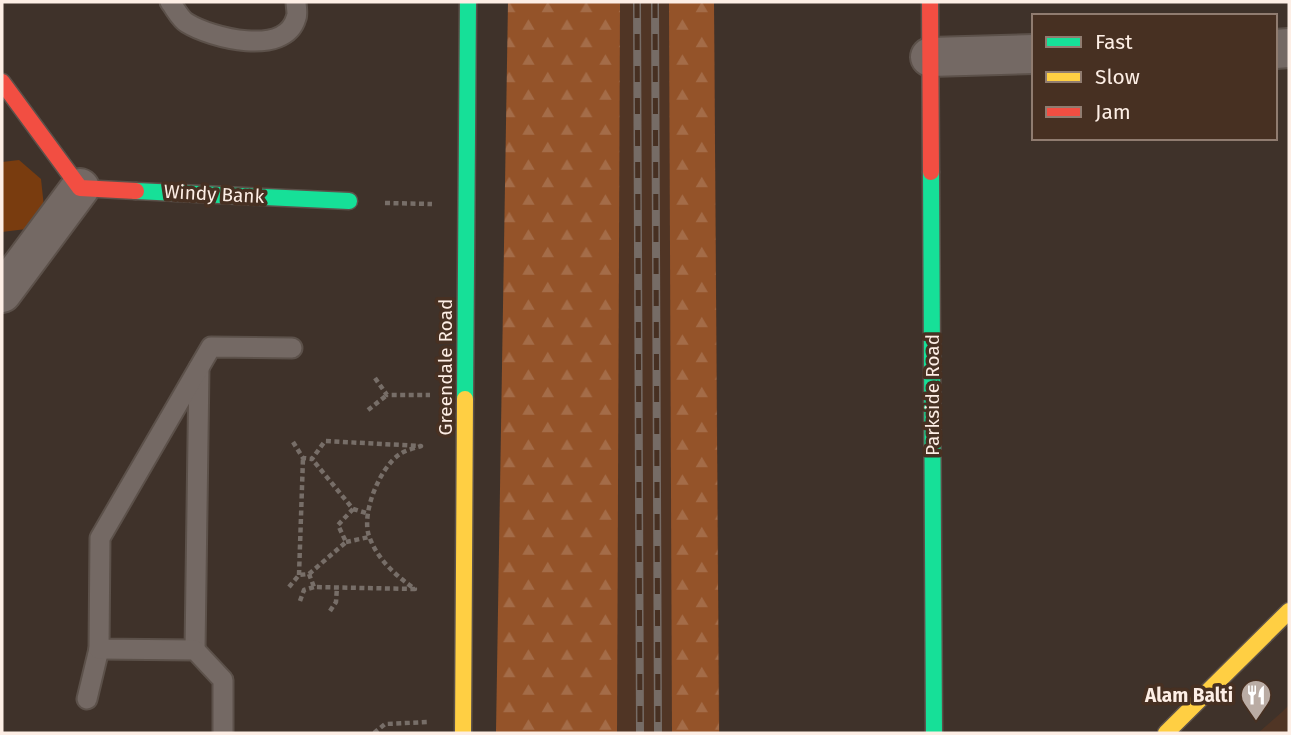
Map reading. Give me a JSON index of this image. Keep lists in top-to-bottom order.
{
  "streets": {
    "street": ["Windy Bank", "Greendale Road", "Parkside Road"]
  },
  "places": {
    "restaurant": ["Alam Balti"]
  },
  "legend": ["Fast", "Slow", "Jam"]
}
